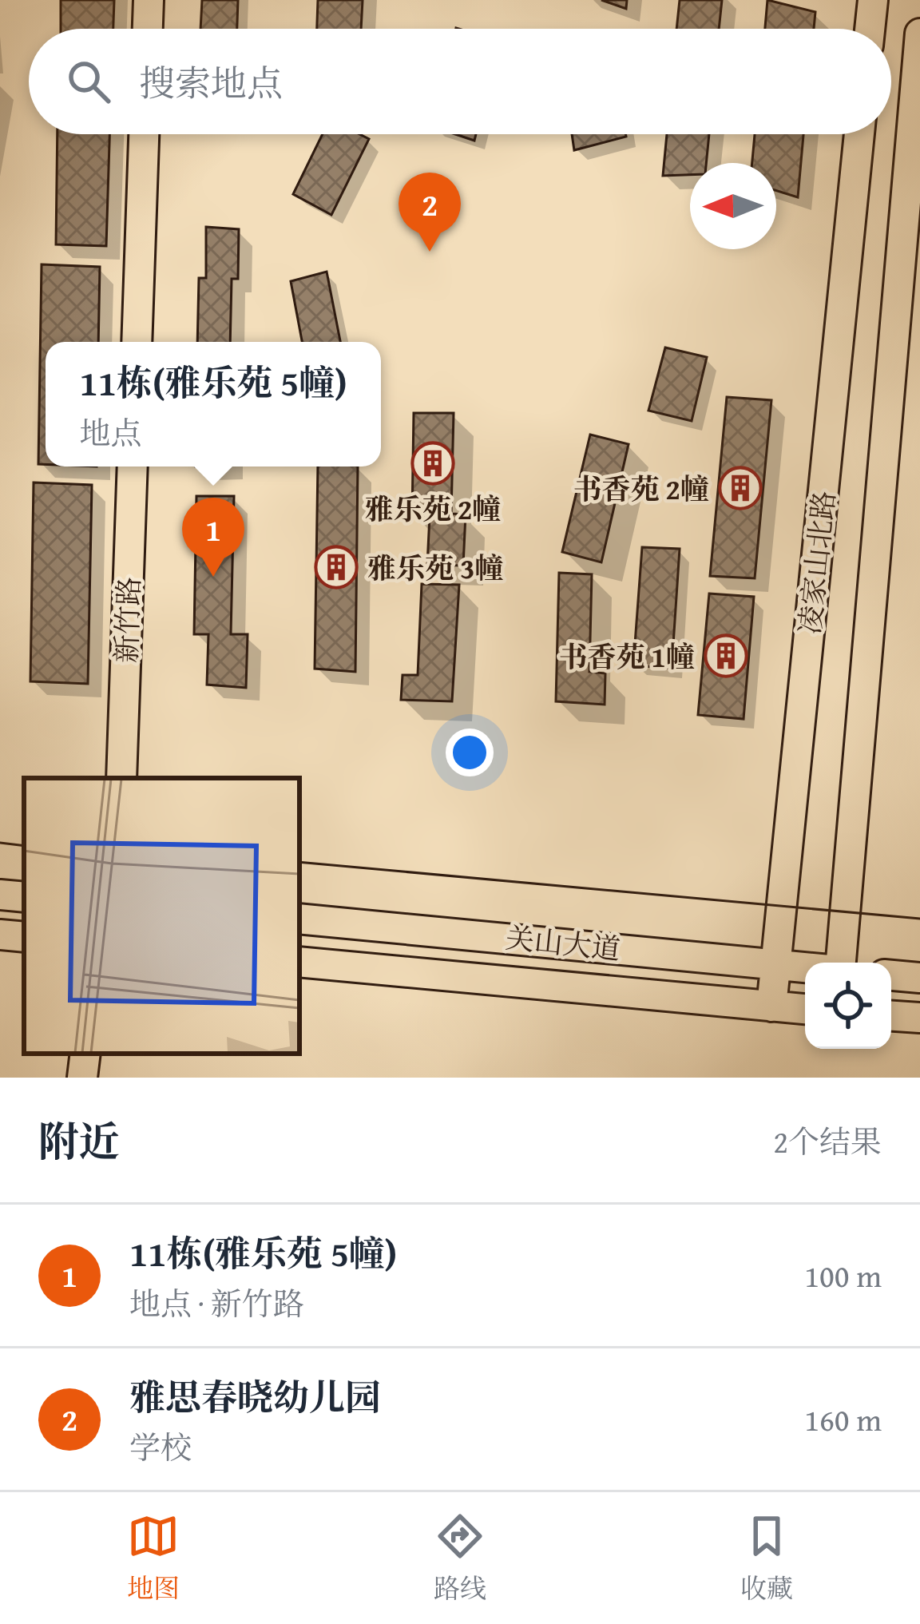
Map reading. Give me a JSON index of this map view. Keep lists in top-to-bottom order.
{
  "streets": {
    "main road": ["凌家山北路", "新竹路", "关山大道"]
  },
  "crossings": [
    ["凌家山北路", "关山大道"]
  ],
  "places": {
    "building": [
      "雅乐苑 2幢",
      "书香苑 2幢",
      "雅乐苑 3幢",
      "书香苑 1幢"
    ]
  },
  "north": "left",
  "page": {
    "search": "搜索地点",
    "pins": ["2", "1"],
    "popup": ["11栋(雅乐苑 5幢)", "地点"],
    "heading": ["附近", "2个结果"],
    "list": [
      {
        "mark": "1",
        "name": "11栋(雅乐苑 5幢)",
        "note": "地点 · 新竹路",
        "value": "100 m"
      },
      {
        "mark": "2",
        "name": "雅思春晓幼儿园",
        "note": "学校",
        "value": "160 m"
      }
    ],
    "nav": ["地图", "路线", "收藏"]
  }
}
